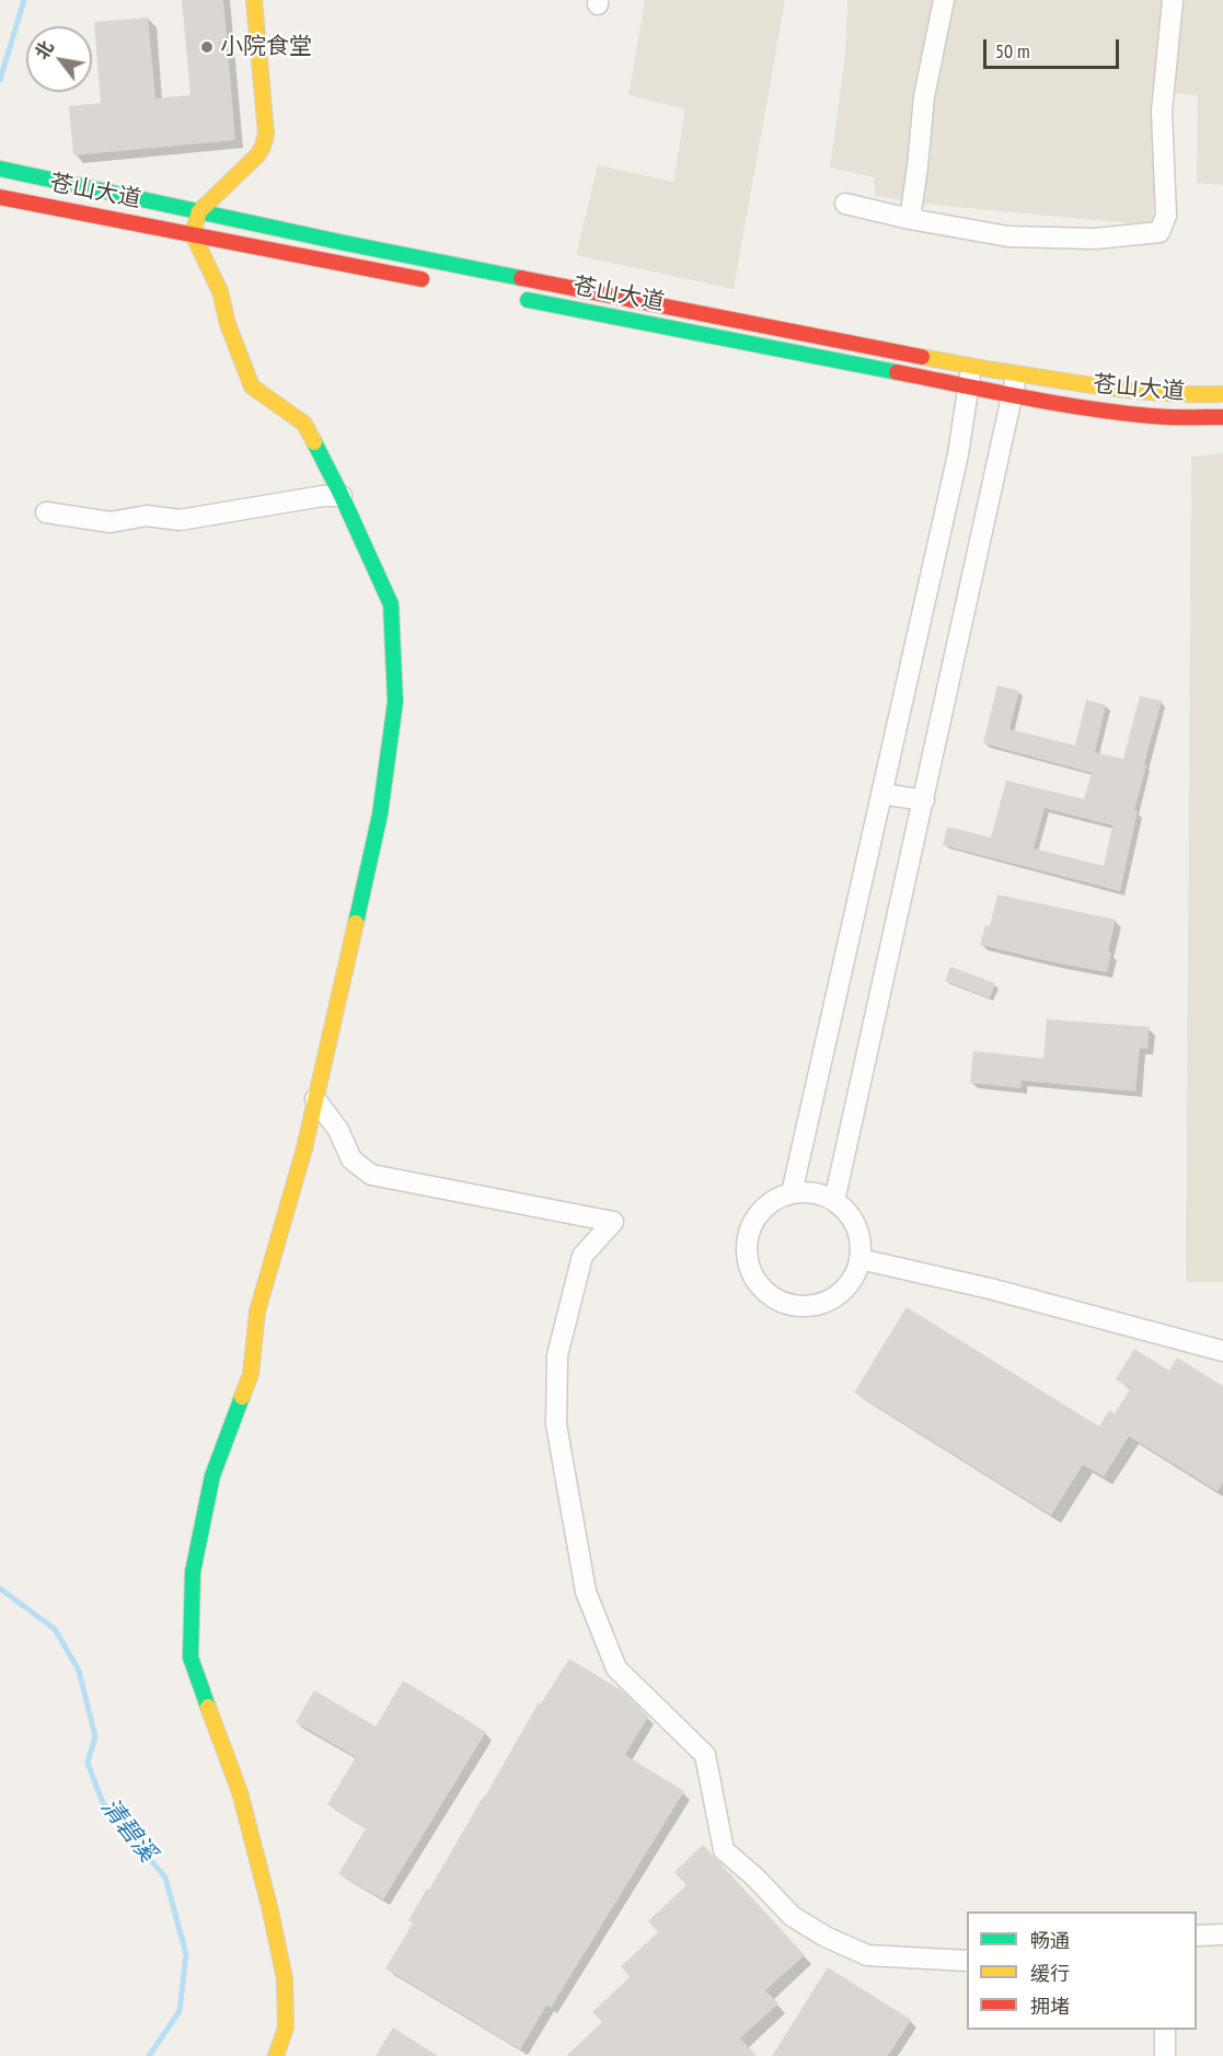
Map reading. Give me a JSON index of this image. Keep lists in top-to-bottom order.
{
  "streets": {
    "main road": ["苍山大道"]
  },
  "water": ["清碧溪"],
  "places": ["小院食堂"],
  "legend": ["畅通", "缓行", "拥堵"],
  "scale_bar": "50 m",
  "north": "top left"
}
